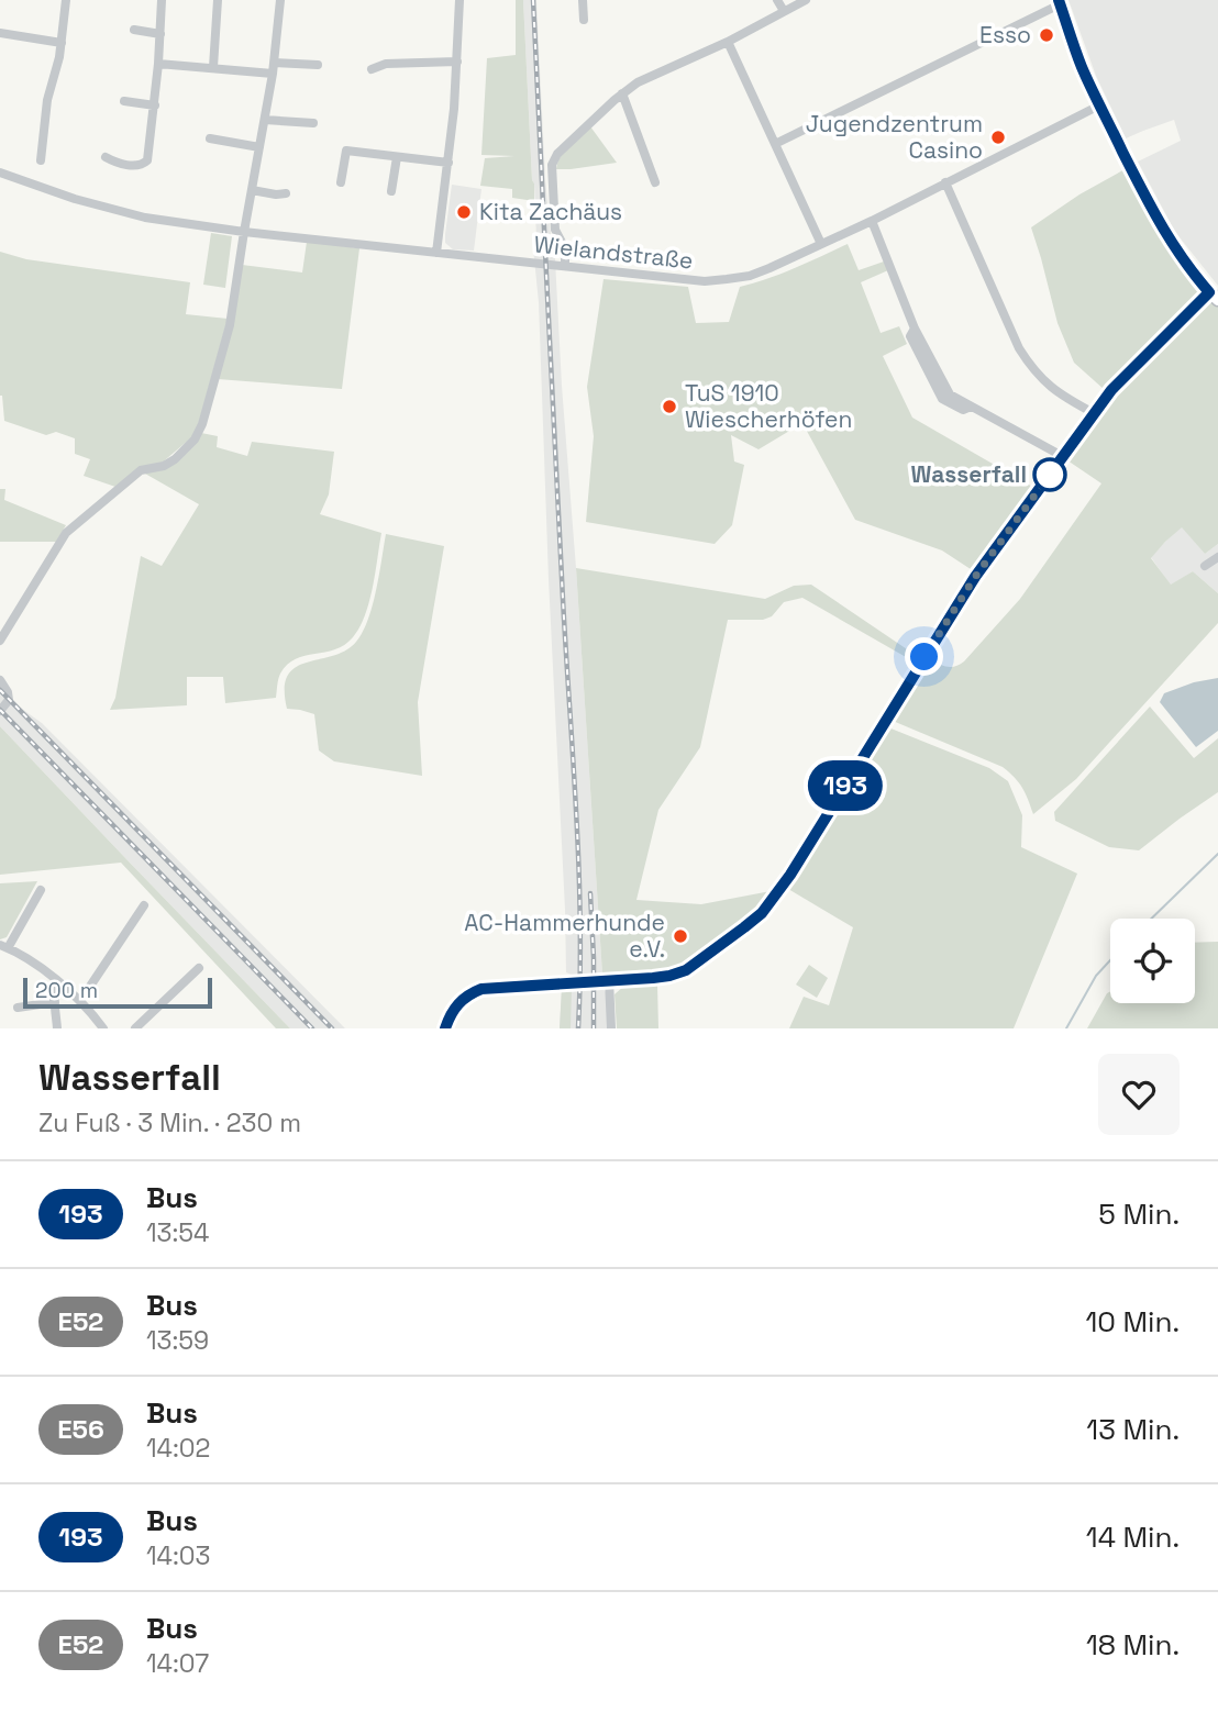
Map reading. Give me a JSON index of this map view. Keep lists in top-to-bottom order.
{
  "streets": {
    "street": ["Wielandstraße"]
  },
  "places": [
    "Esso",
    "Jugendzentrum Casino",
    "Kita Zachäus",
    "TuS 1910 Wiescherhöfen",
    "Wasserfall",
    "AC-Hammerhunde e.V."
  ],
  "lines": ["bus line 193"],
  "scale_bar": "200 m",
  "page": {
    "on_map": "193",
    "scale": "200 m",
    "heading": ["Wasserfall", "Zu Fuß · 3 Min. · 230 m"],
    "list": [
      {
        "mark": "193",
        "name": "Bus",
        "note": "13:54",
        "value": "5 Min."
      },
      {
        "mark": "E52",
        "name": "Bus",
        "note": "13:59",
        "value": "10 Min."
      },
      {
        "mark": "E56",
        "name": "Bus",
        "note": "14:02",
        "value": "13 Min."
      },
      {
        "mark": "193",
        "name": "Bus",
        "note": "14:03",
        "value": "14 Min."
      },
      {
        "mark": "E52",
        "name": "Bus",
        "note": "14:07",
        "value": "18 Min."
      }
    ]
  }
}
